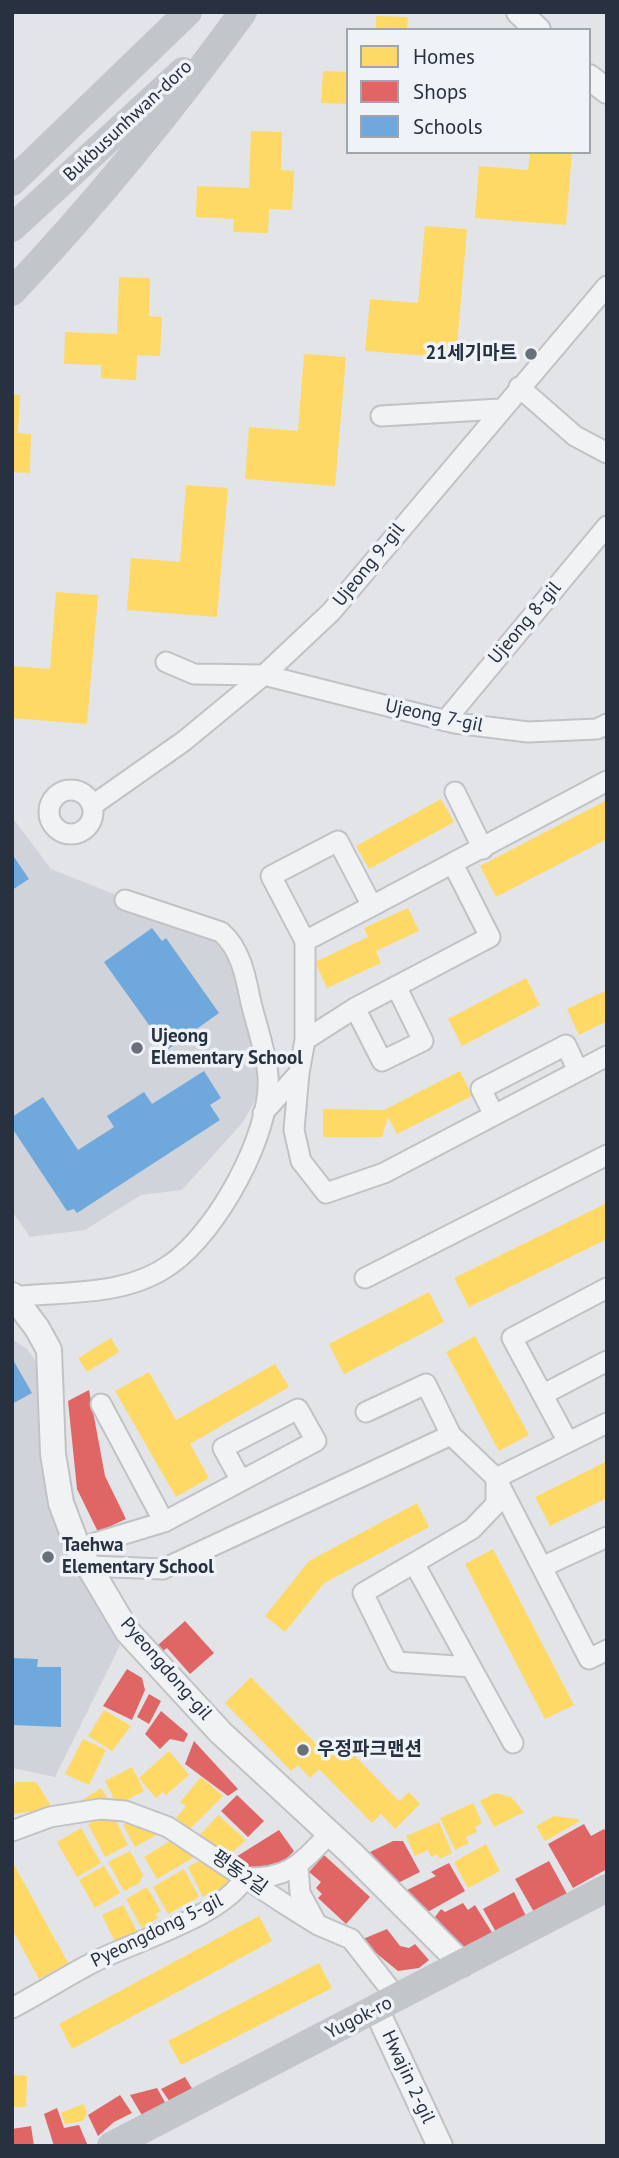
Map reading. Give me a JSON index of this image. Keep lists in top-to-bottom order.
{
  "streets": {
    "main road": ["Bukbusunhwan-doro", "Yugok-ro"],
    "street": [
      "Ujeong 9-gil",
      "Ujeong 8-gil",
      "Ujeong 7-gil",
      "Pyeongdong-gil",
      "평동2길",
      "Pyeongdong 5-gil",
      "Hwajin 2-gil"
    ]
  },
  "crossings": [
    ["Ujeong 9-gil", "Ujeong 7-gil"],
    ["Ujeong 8-gil", "Ujeong 7-gil"],
    ["Pyeongdong-gil", "Yugok-ro"],
    ["평동2길", "Pyeongdong 5-gil"],
    ["평동2길", "Yugok-ro"],
    ["평동2길", "Hwajin 2-gil"],
    ["Yugok-ro", "Hwajin 2-gil"]
  ],
  "places": [
    "21세기마트",
    "Ujeong Elementary School",
    "Taehwa Elementary School",
    "우정파크맨션"
  ],
  "legend": ["Homes", "Shops", "Schools"]
}
